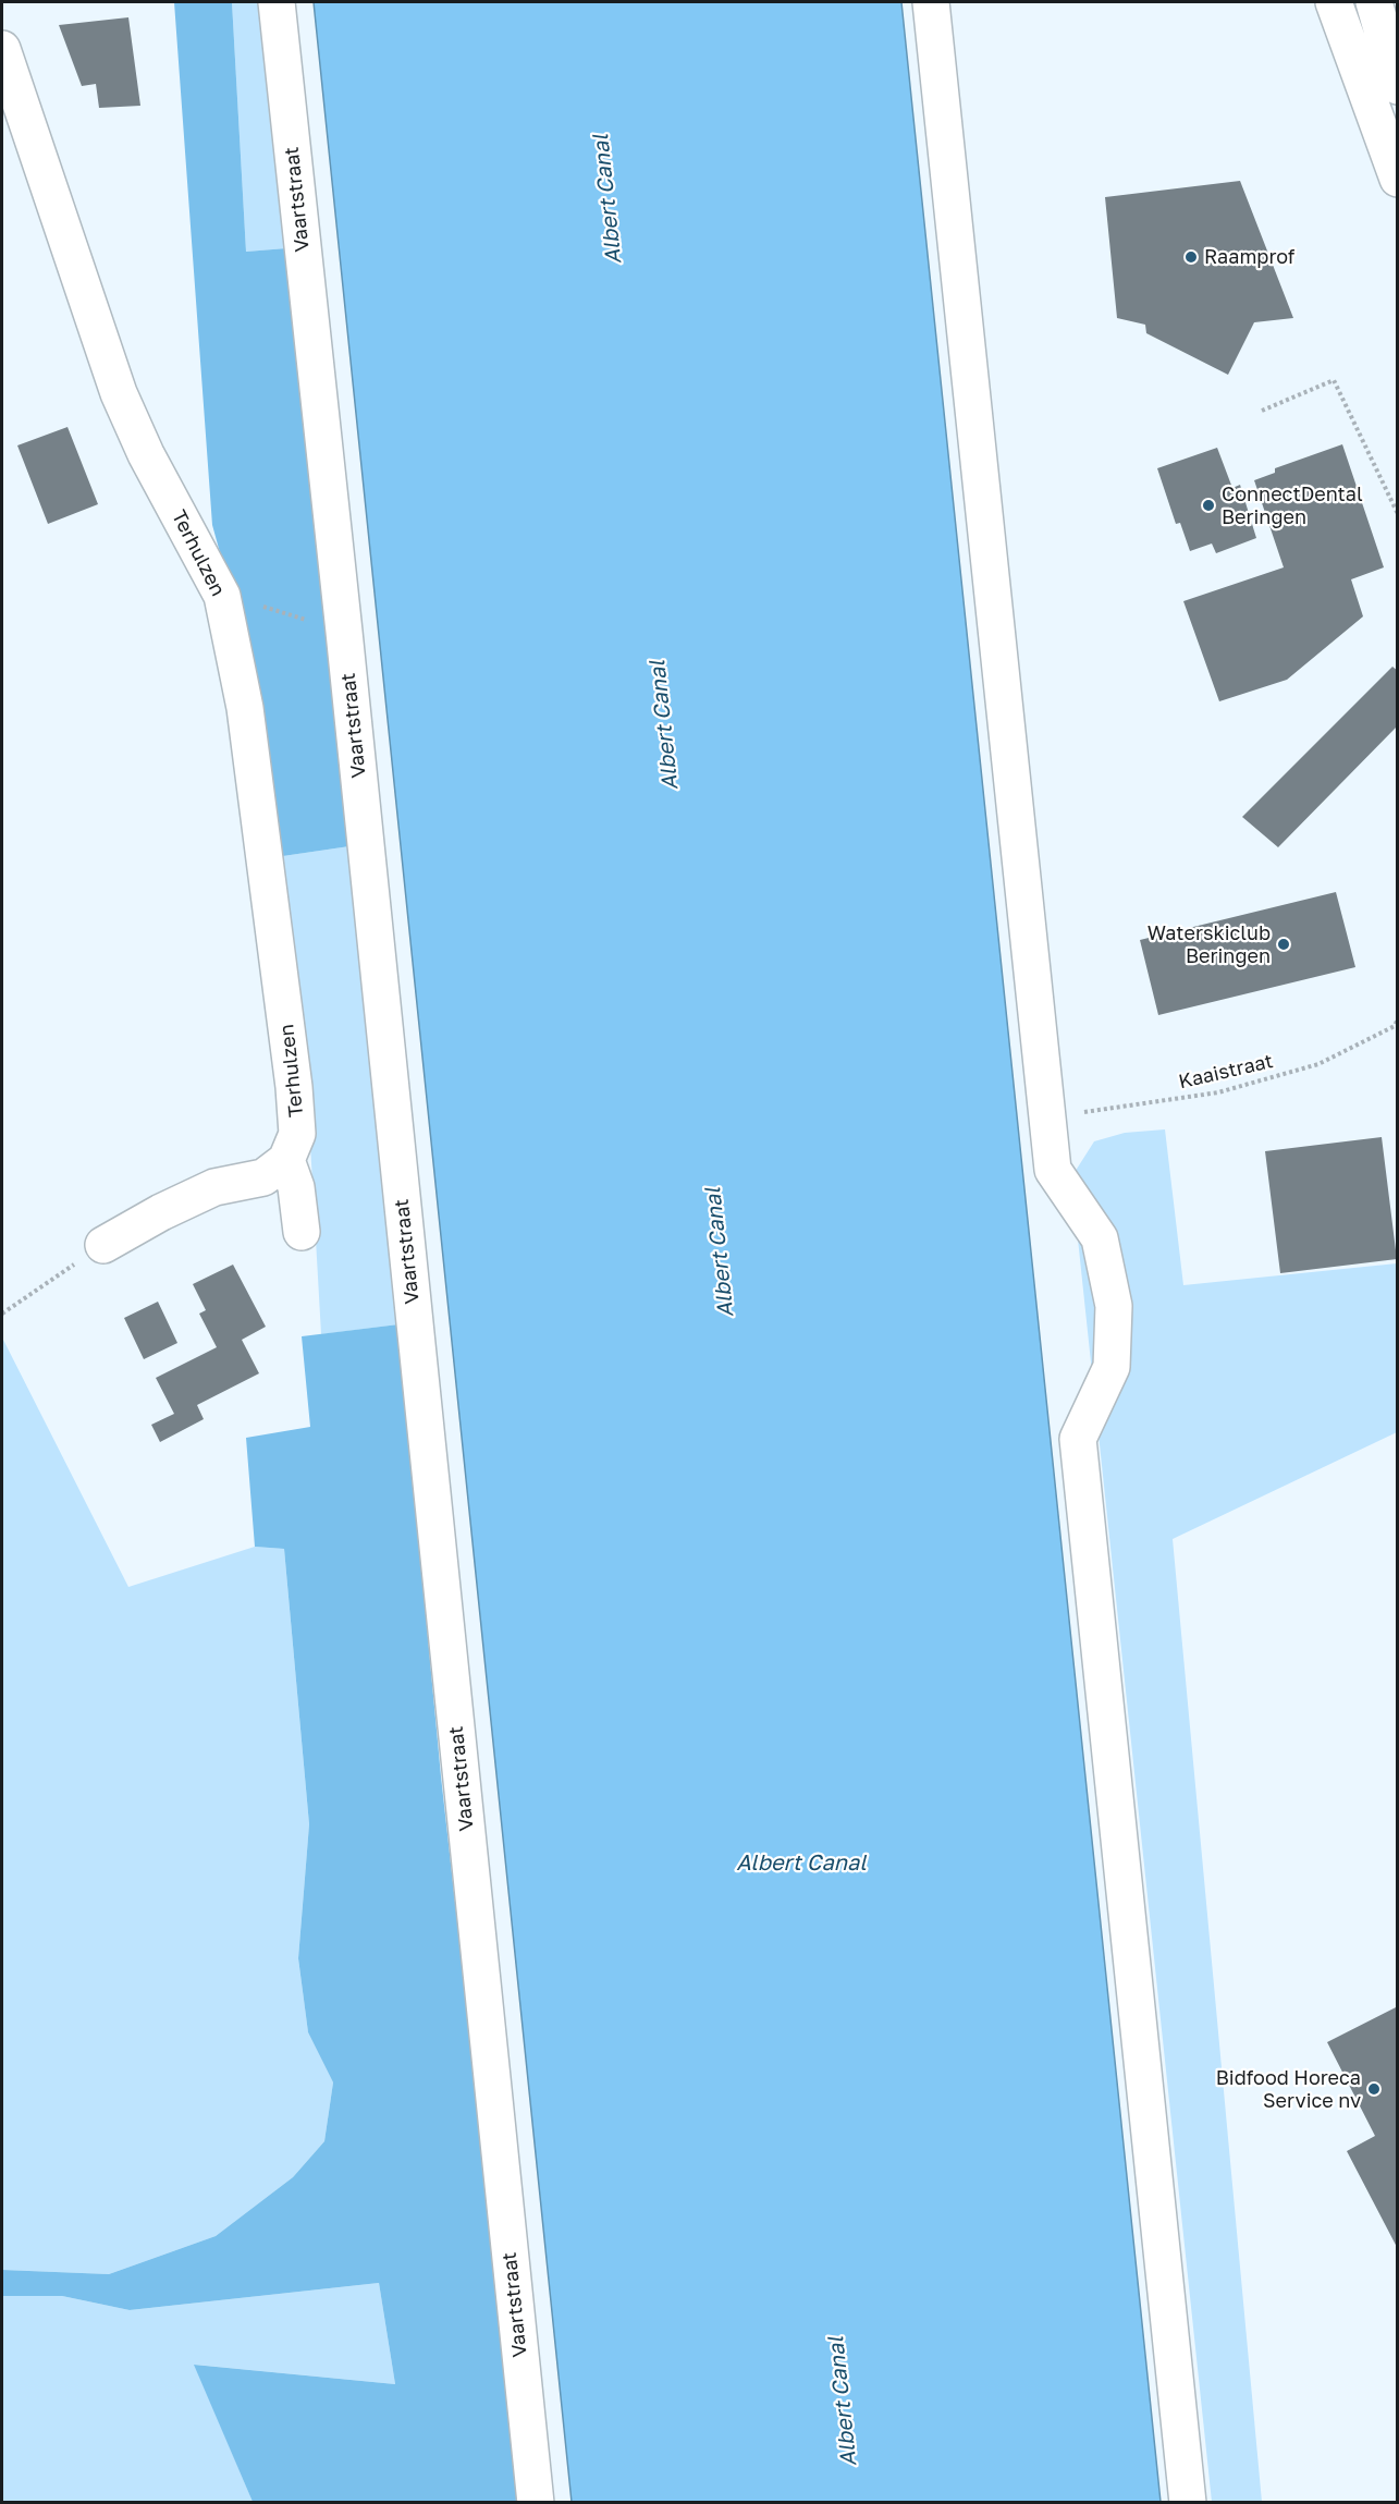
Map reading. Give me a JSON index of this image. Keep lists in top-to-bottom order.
{
  "streets": {
    "street": ["Vaartstraat", "Terhulzen"],
    "path": ["Kaaistraat"]
  },
  "water": ["Albert Canal"],
  "places": [
    "Raamprof",
    "ConnectDental Beringen",
    "Waterskiclub Beringen",
    "Bidfood Horeca Service nv"
  ]
}
